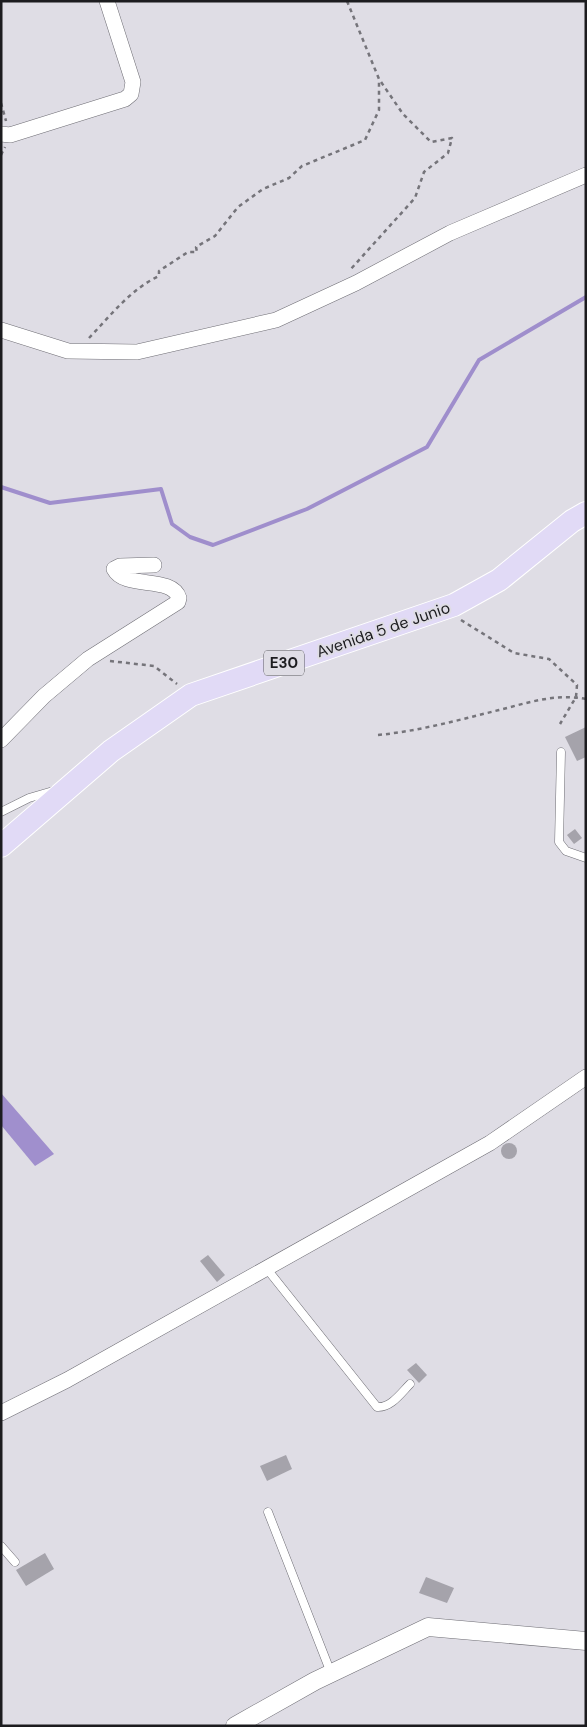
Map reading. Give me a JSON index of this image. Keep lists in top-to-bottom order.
{
  "streets": {
    "main road": ["Avenida 5 de Junio", "E30"]
  }
}
